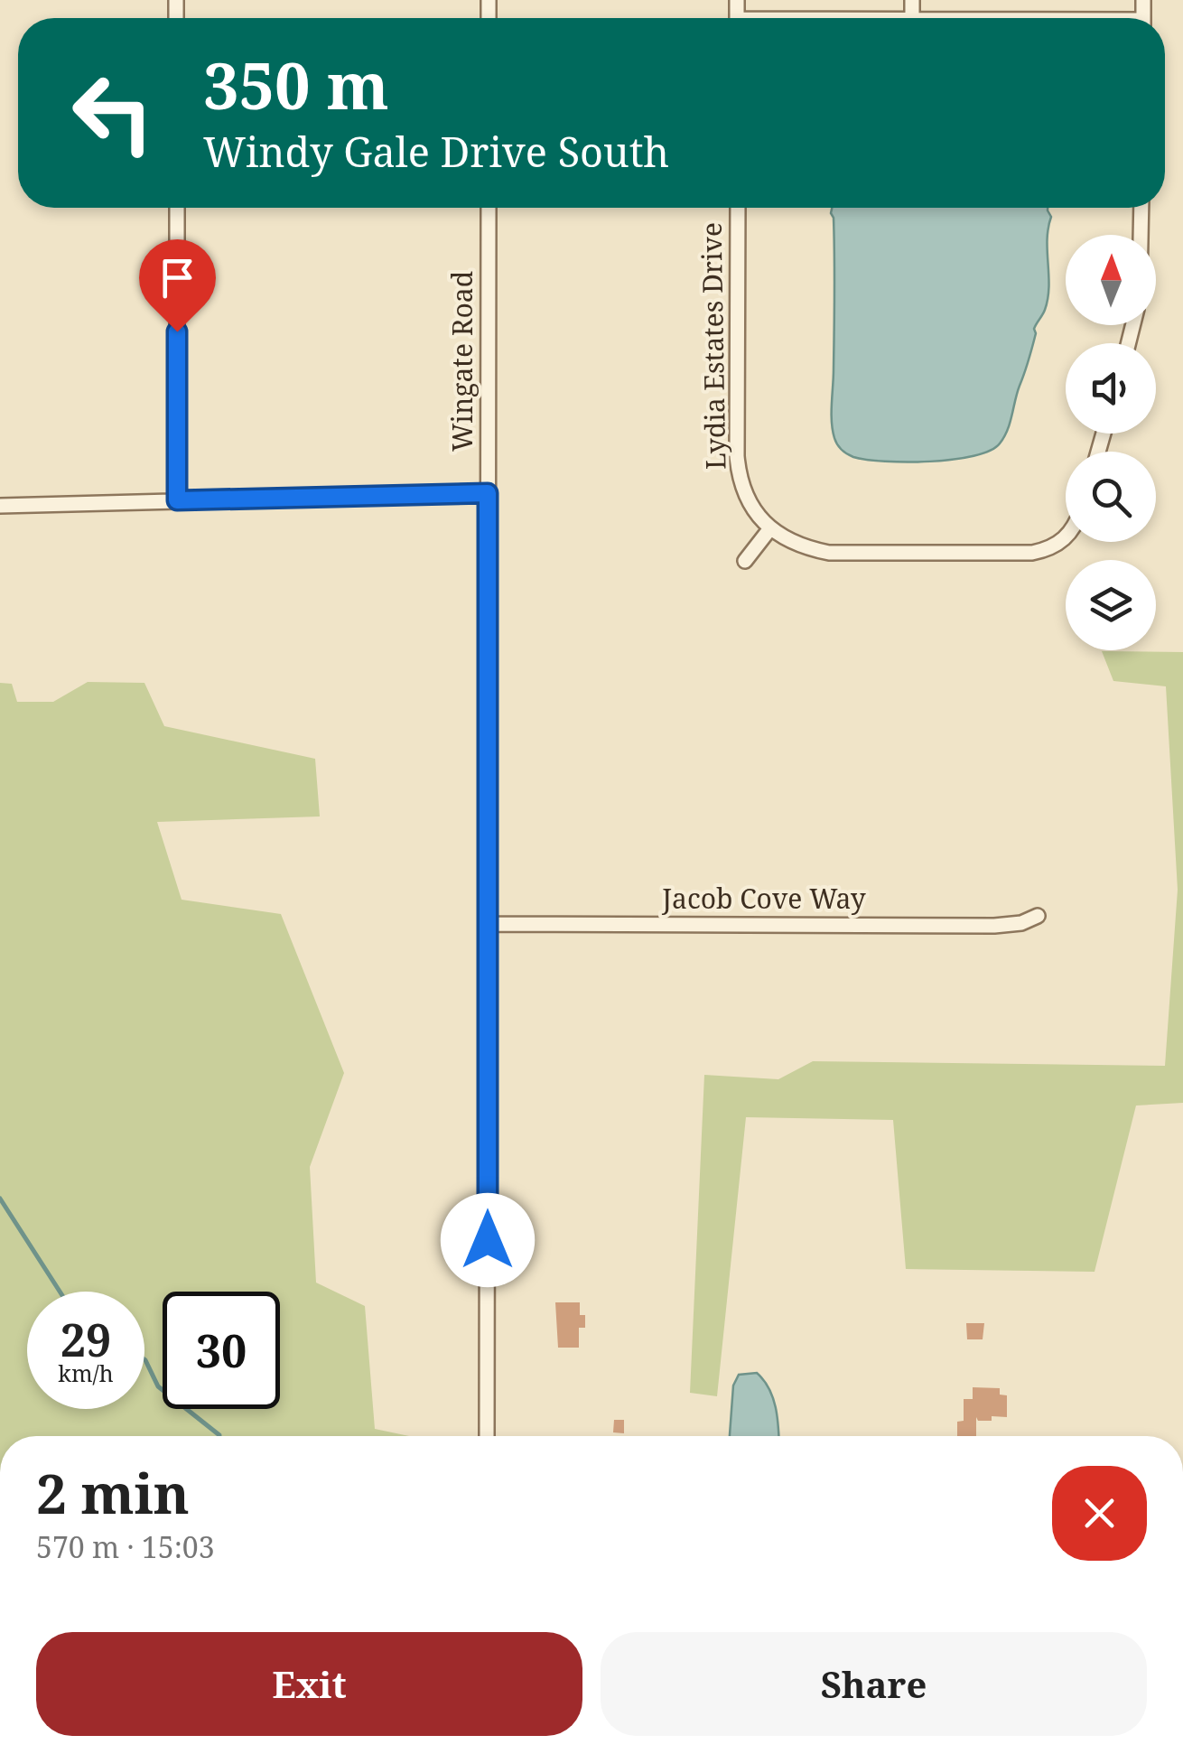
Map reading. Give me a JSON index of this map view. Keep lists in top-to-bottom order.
{
  "streets": {
    "street": ["Lydia Estates Drive", "Wingate Road", "Jacob Cove Way"]
  },
  "crossings": [
    ["Wingate Road", "Jacob Cove Way"]
  ],
  "north": "top",
  "page": {
    "turn": ["350 m", "Windy Gale Drive South"],
    "speed": "29 km/h",
    "limit": "30",
    "heading": ["2 min", "570 m · 15:03"],
    "buttons": ["Exit", "Share"]
  }
}
